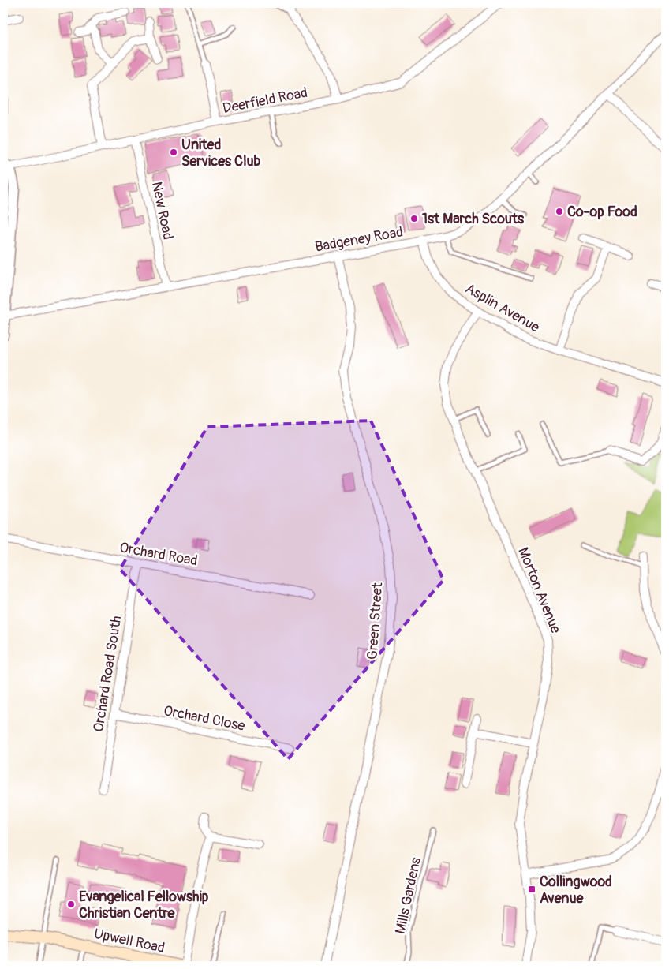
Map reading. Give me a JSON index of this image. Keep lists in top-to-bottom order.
{
  "streets": {
    "main road": ["Upwell Road"],
    "street": [
      "Deerfield Road",
      "New Road",
      "Badgeney Road",
      "Asplin Avenue",
      "Orchard Road",
      "Morton Avenue",
      "Green Street",
      "Orchard Road South",
      "Orchard Close"
    ],
    "lane": ["Mills Gardens"]
  },
  "crossings": [
    ["Deerfield Road", "New Road"],
    ["New Road", "Badgeney Road"],
    ["Badgeney Road", "Asplin Avenue"],
    ["Badgeney Road", "Green Street"],
    ["Asplin Avenue", "Morton Avenue"],
    ["Orchard Road", "Orchard Road South"],
    ["Orchard Road South", "Orchard Close"]
  ],
  "places": {
    "other": [
      "United Services Club",
      "Co-op Food",
      "1st March Scouts",
      "Evangelical Fellowship Christian Centre"
    ],
    "transit": ["Collingwood Avenue"]
  }
}
